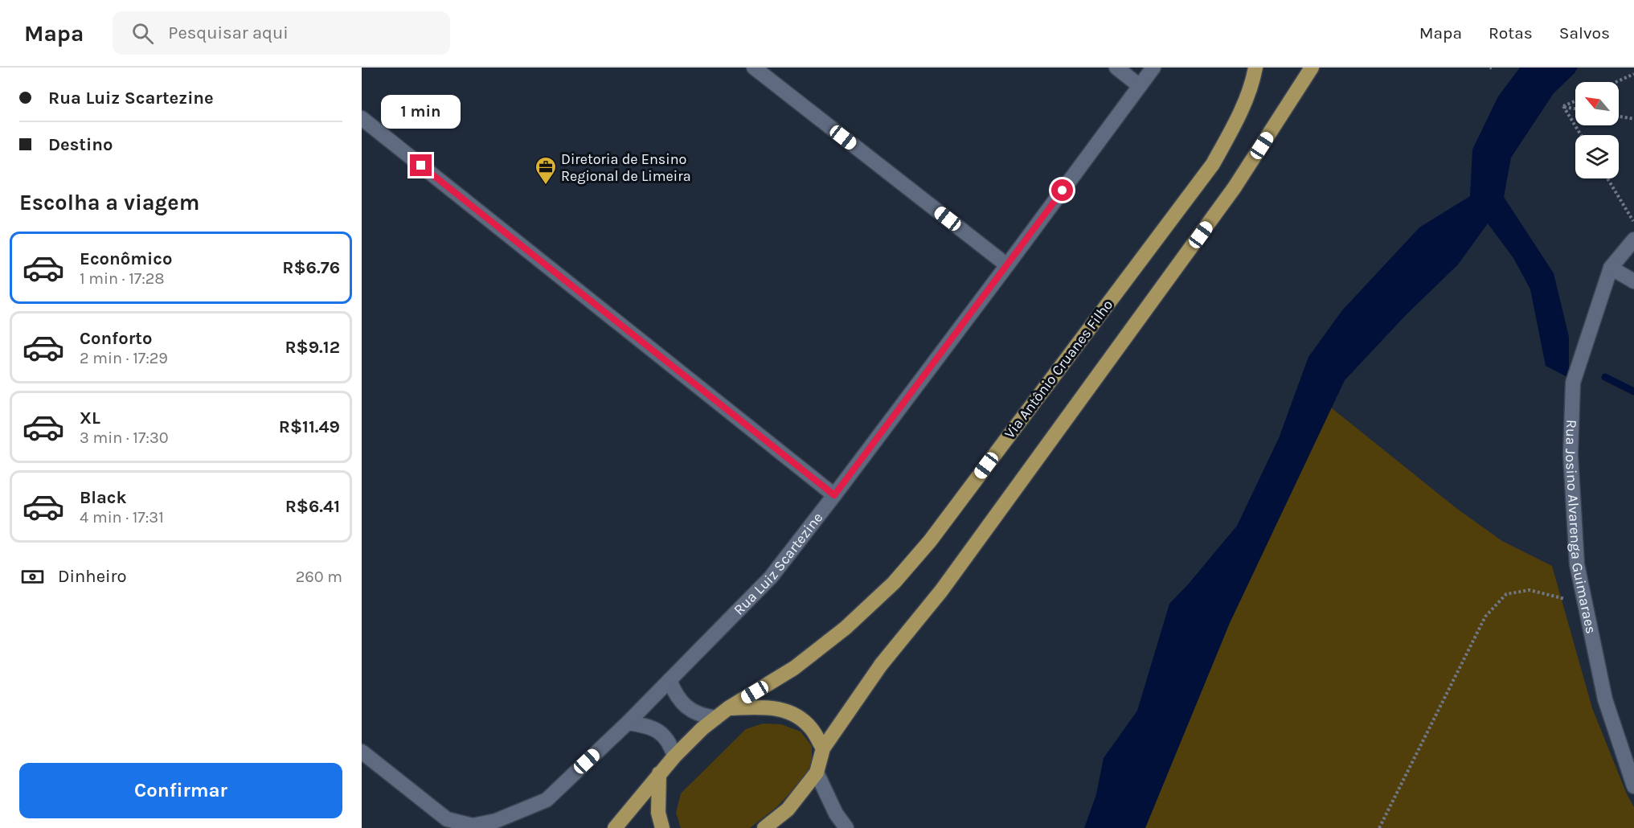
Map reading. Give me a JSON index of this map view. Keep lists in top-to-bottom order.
{
  "streets": {
    "main road": ["Via Antônio Cruanes Filho"],
    "street": ["Rua Josino Alvarenga Guimaraes", "Rua Luiz Scartezine"]
  },
  "places": {
    "office": ["Diretoria de Ensino Regional de Limeira"]
  },
  "north": "top left",
  "page": {
    "header": "Mapa",
    "search": "Pesquisar aqui",
    "nav": ["Mapa", "Rotas", "Salvos"],
    "banner": ["Rua Luiz Scartezine", "Destino"],
    "bubble": "1 min",
    "heading": "Escolha a viagem",
    "list": [
      {
        "name": "Econômico",
        "note": "1 min · 17:28",
        "value": "R$6.76"
      },
      {
        "name": "Conforto",
        "note": "2 min · 17:29",
        "value": "R$9.12"
      },
      {
        "name": "XL",
        "note": "3 min · 17:30",
        "value": "R$11.49"
      },
      {
        "name": "Black",
        "note": "4 min · 17:31",
        "value": "R$6.41"
      }
    ],
    "pay": ["Dinheiro", "260 m"],
    "buttons": "Confirmar"
  }
}
